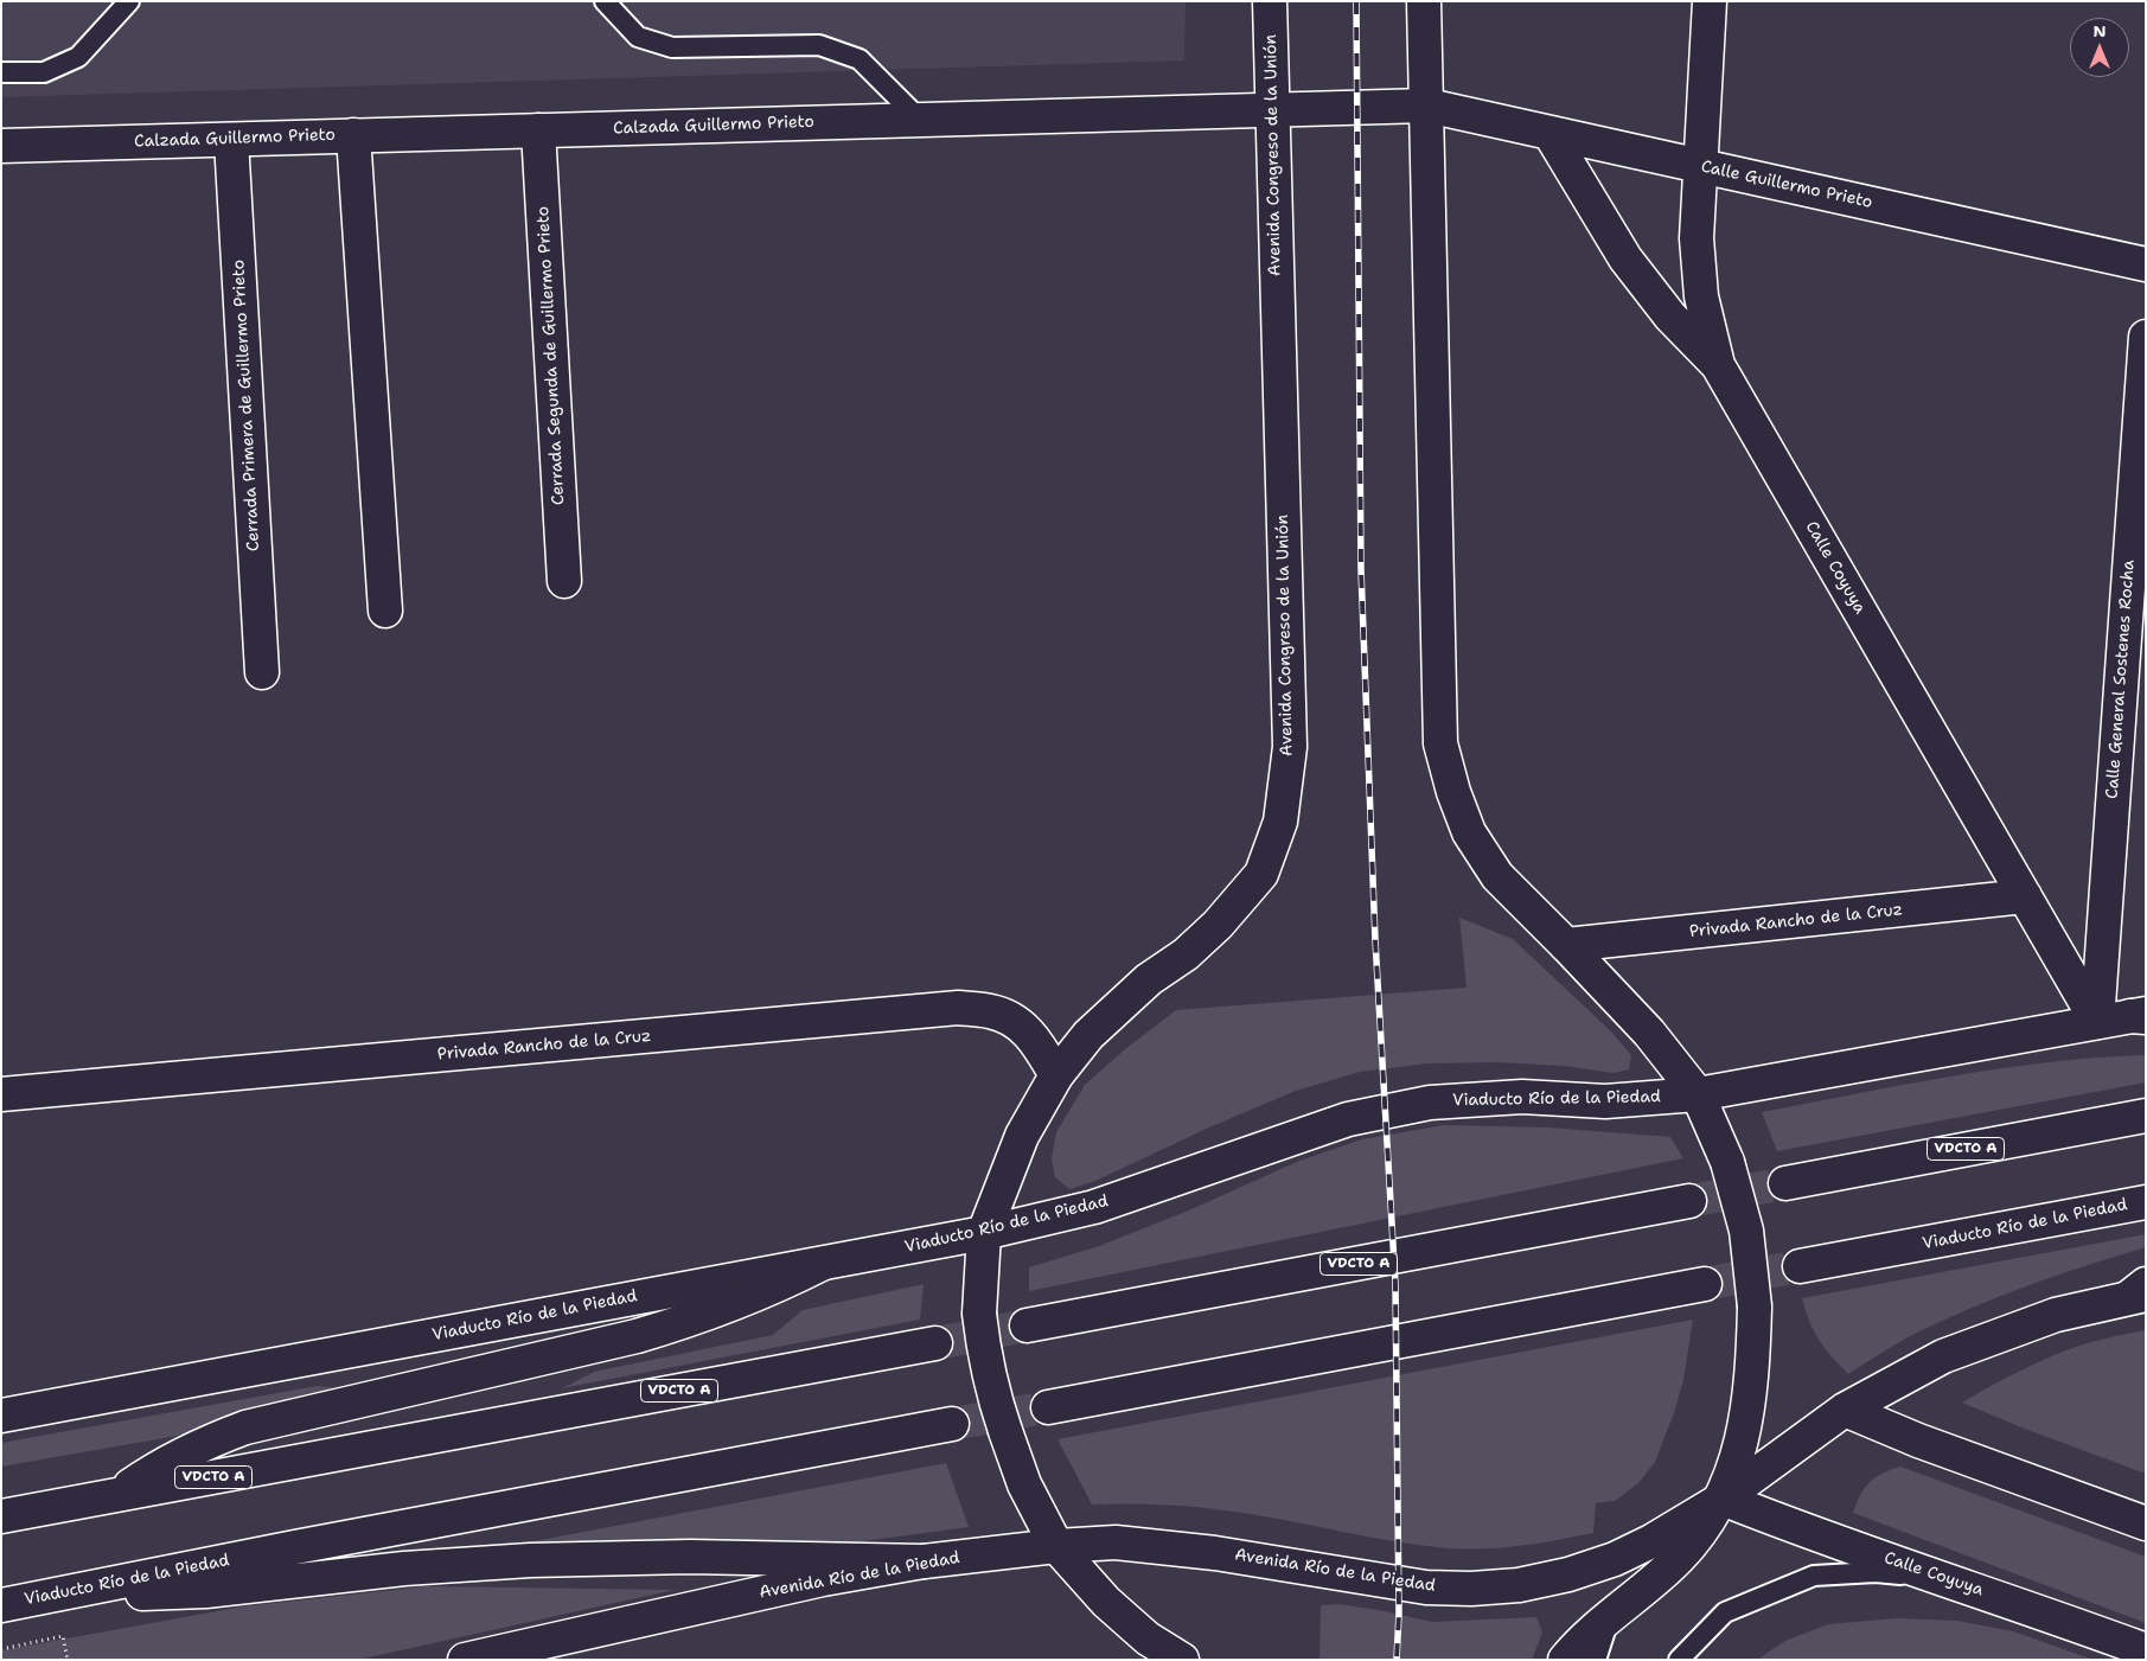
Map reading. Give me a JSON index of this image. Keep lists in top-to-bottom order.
{
  "streets": {
    "main road": [
      "Calzada Guillermo Prieto",
      "Avenida Congreso de la Unión",
      "Calle Guillermo Prieto",
      "Cerrada Segunda de Guillermo Prieto",
      "Cerrada Primera de Guillermo Prieto",
      "Calle Coyuya",
      "Calle General Sostenes Rocha",
      "Privada Rancho de la Cruz",
      "Viaducto Río de la Piedad",
      "VDCTO A",
      "Avenida Río de la Piedad"
    ]
  },
  "crossings": [
    ["Calzada Guillermo Prieto", "Avenida Congreso de la Unión"],
    ["Calzada Guillermo Prieto", "Calle Guillermo Prieto"],
    ["Calzada Guillermo Prieto", "Cerrada Segunda de Guillermo Prieto"],
    ["Calzada Guillermo Prieto", "Cerrada Primera de Guillermo Prieto"],
    ["Avenida Congreso de la Unión", "Privada Rancho de la Cruz"],
    ["Avenida Congreso de la Unión", "Viaducto Río de la Piedad"],
    ["Avenida Congreso de la Unión", "Avenida Río de la Piedad"],
    ["Calle Guillermo Prieto", "Calle Coyuya"],
    ["Calle Coyuya", "Calle General Sostenes Rocha"],
    ["Calle Coyuya", "Privada Rancho de la Cruz"],
    ["Calle Coyuya", "Viaducto Río de la Piedad"],
    ["Calle Coyuya", "Avenida Río de la Piedad"],
    ["Calle General Sostenes Rocha", "Viaducto Río de la Piedad"]
  ],
  "north": "top"
}
